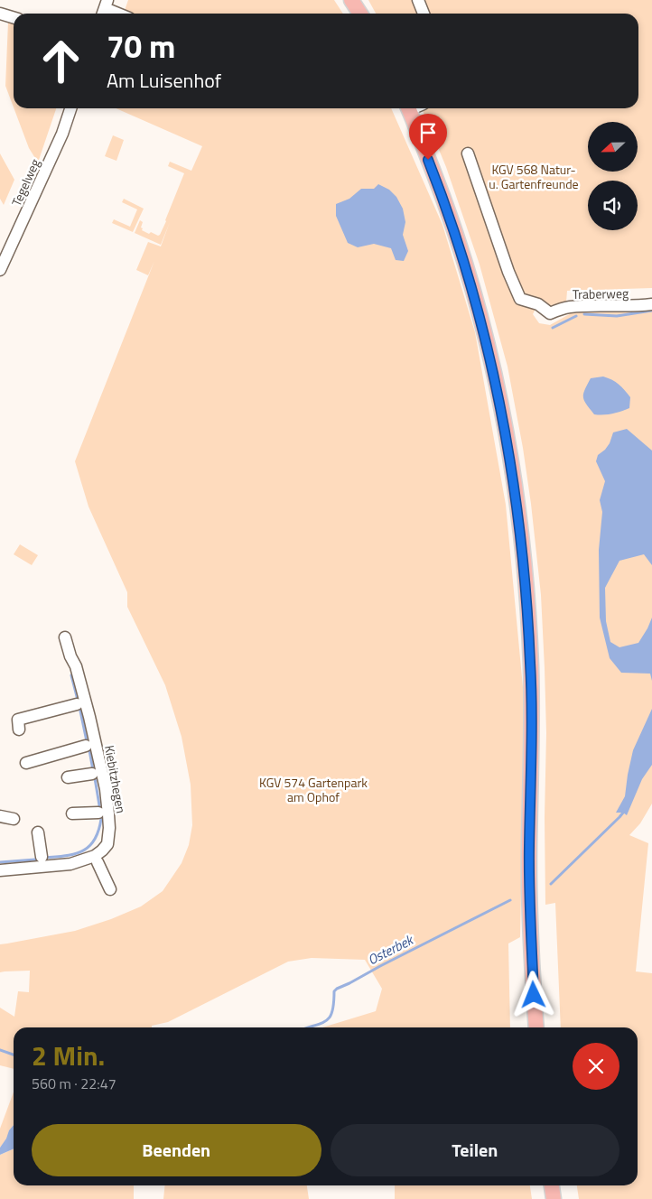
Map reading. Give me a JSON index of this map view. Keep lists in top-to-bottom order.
{
  "streets": {
    "street": ["Tegelweg", "Traberweg", "Kiebitzhegen"]
  },
  "water": ["Osterbek"],
  "parks": ["KGV 568 Natur- u. Gartenfreunde", "KGV 574 Gartenpark am Ophof"],
  "north": "left",
  "page": {
    "turn": ["70 m", "Am Luisenhof"],
    "heading": ["2 Min.", "560 m · 22:47"],
    "buttons": ["Beenden", "Teilen"]
  }
}
